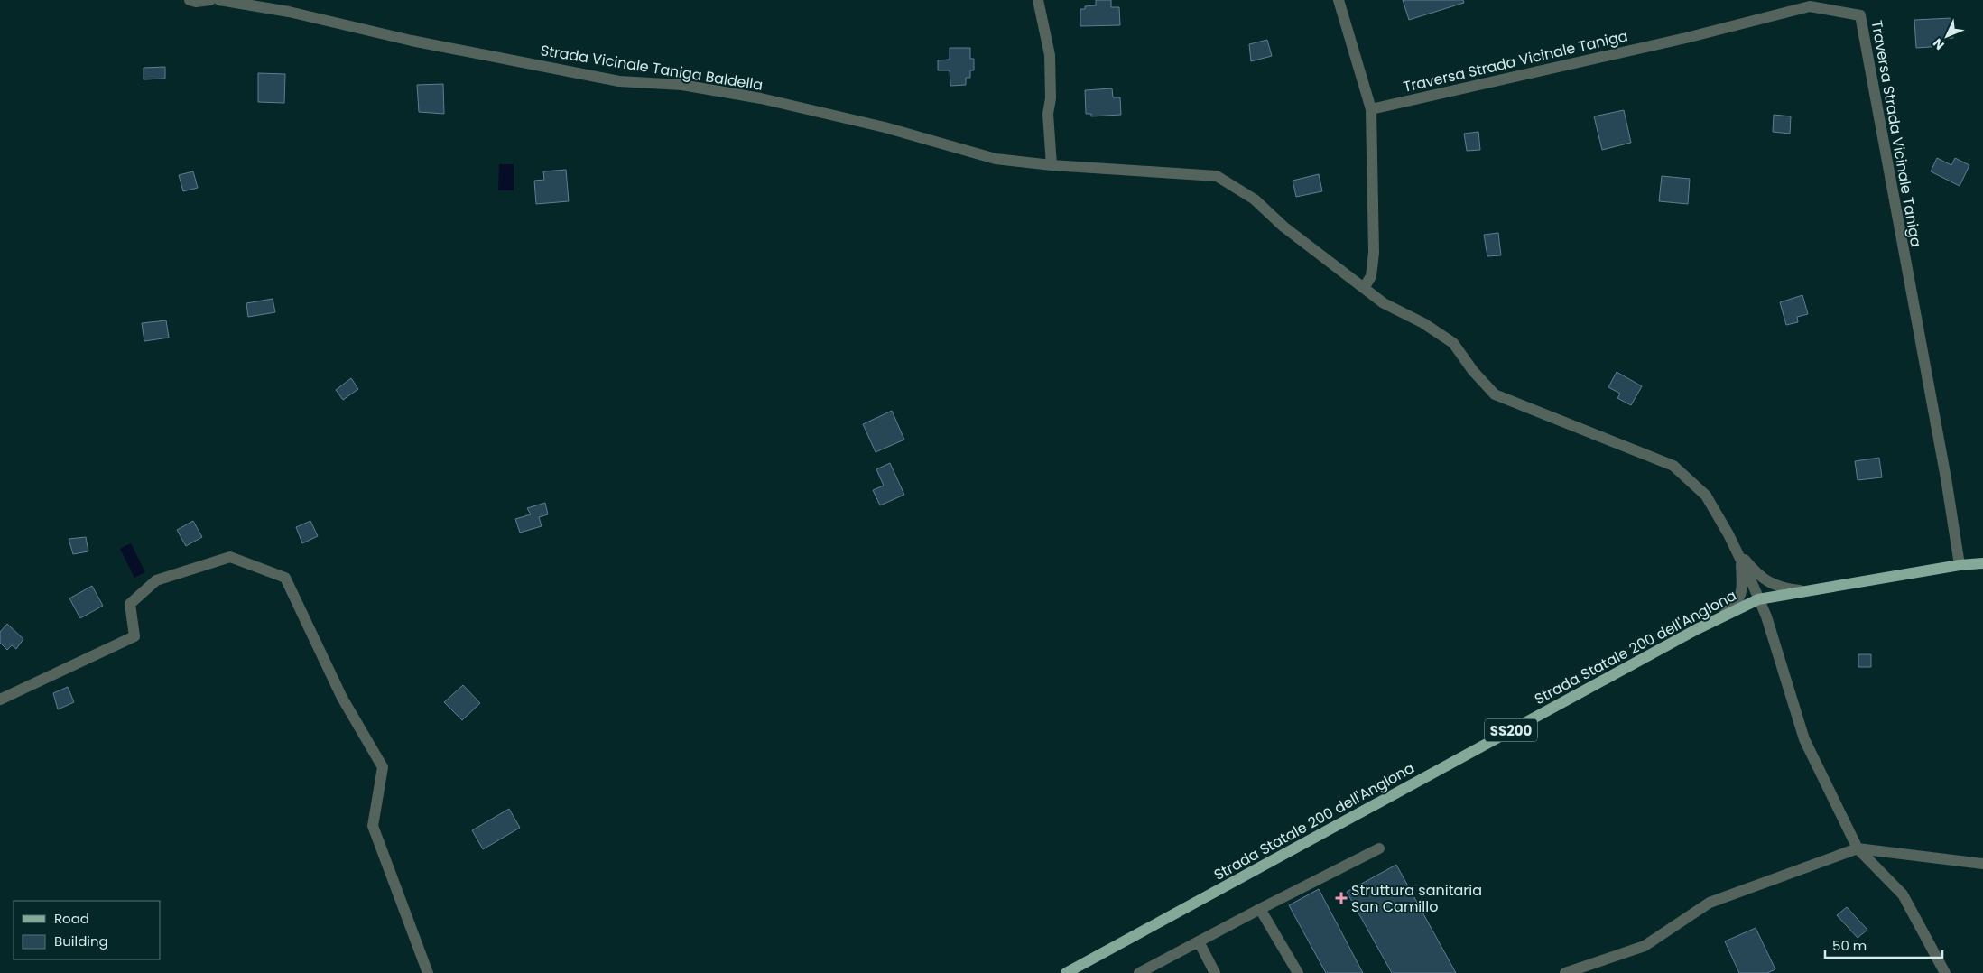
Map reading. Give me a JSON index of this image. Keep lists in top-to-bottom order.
{
  "streets": {
    "main road": ["Strada Statale 200 dell'Anglona", "SS200"],
    "street": ["Traversa Strada Vicinale Taniga", "Strada Vicinale Taniga Baldella"]
  },
  "crossings": [
    ["Traversa Strada Vicinale Taniga", "Strada Statale 200 dell'Anglona"],
    ["Strada Vicinale Taniga Baldella", "Strada Statale 200 dell'Anglona"]
  ],
  "places": {
    "health": ["Struttura sanitaria San Camillo"]
  },
  "legend": ["Road", "Building"],
  "scale_bar": "50 m",
  "north": "bottom left"
}
